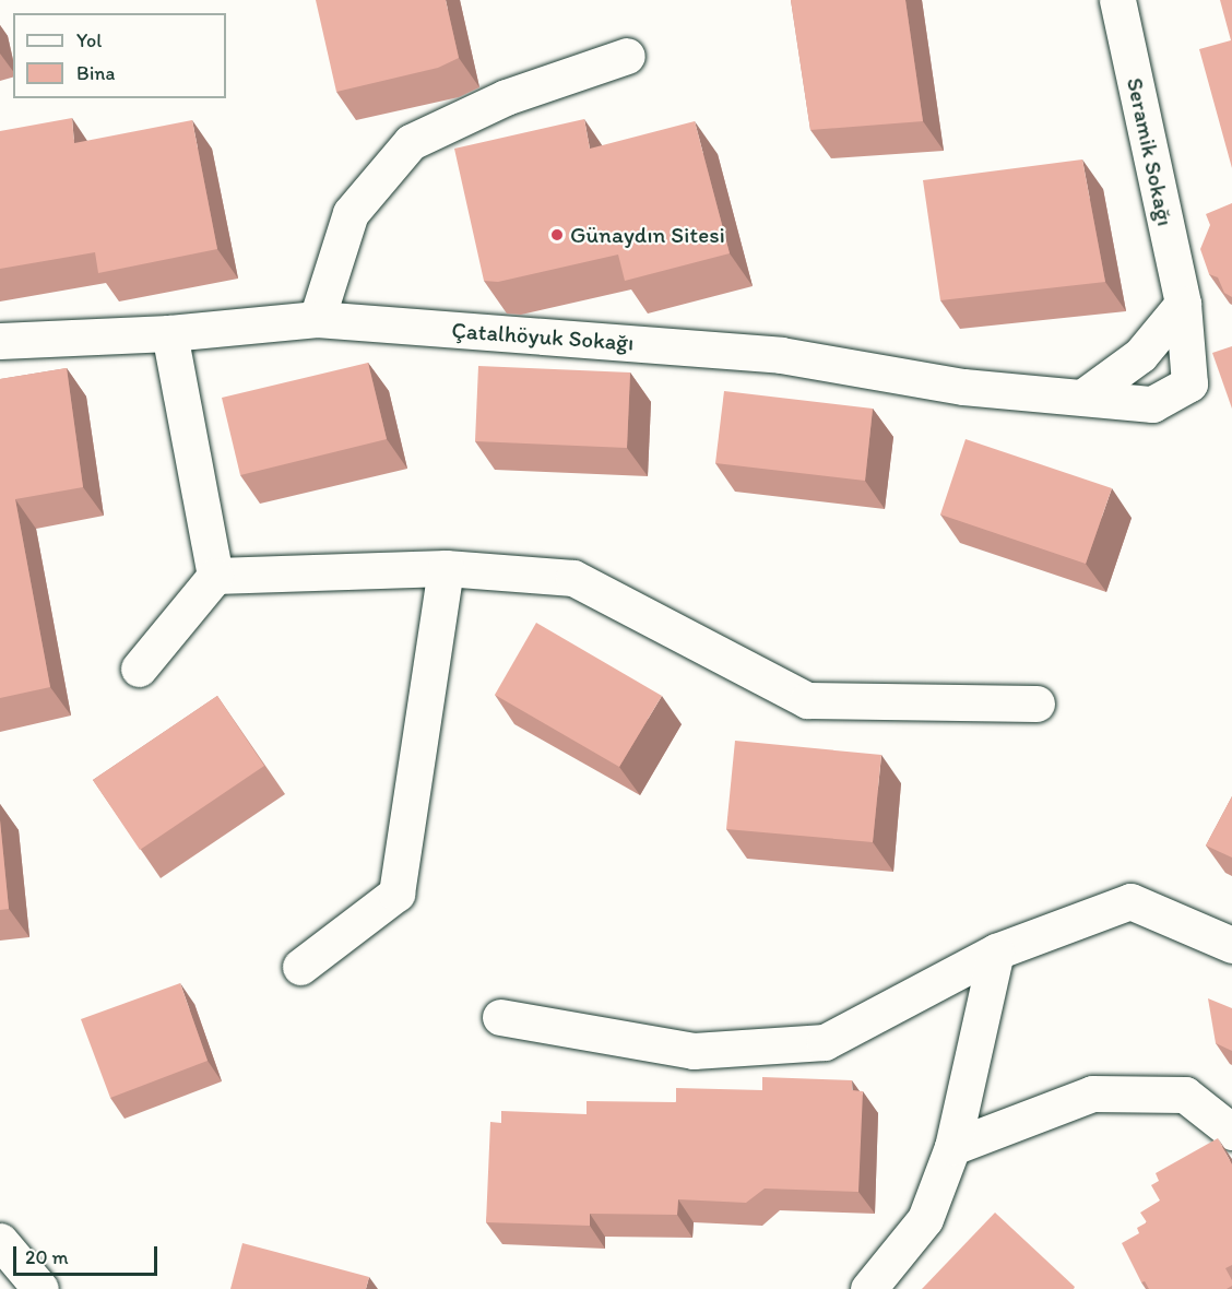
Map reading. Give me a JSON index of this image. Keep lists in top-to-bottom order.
{
  "streets": {
    "street": ["Seramik Sokağı", "Çatalhöyuk Sokağı"]
  },
  "crossings": [
    ["Seramik Sokağı", "Çatalhöyuk Sokağı"]
  ],
  "places": ["Günaydın Sitesi"],
  "legend": ["Yol", "Bina"],
  "scale_bar": "20 m"
}
